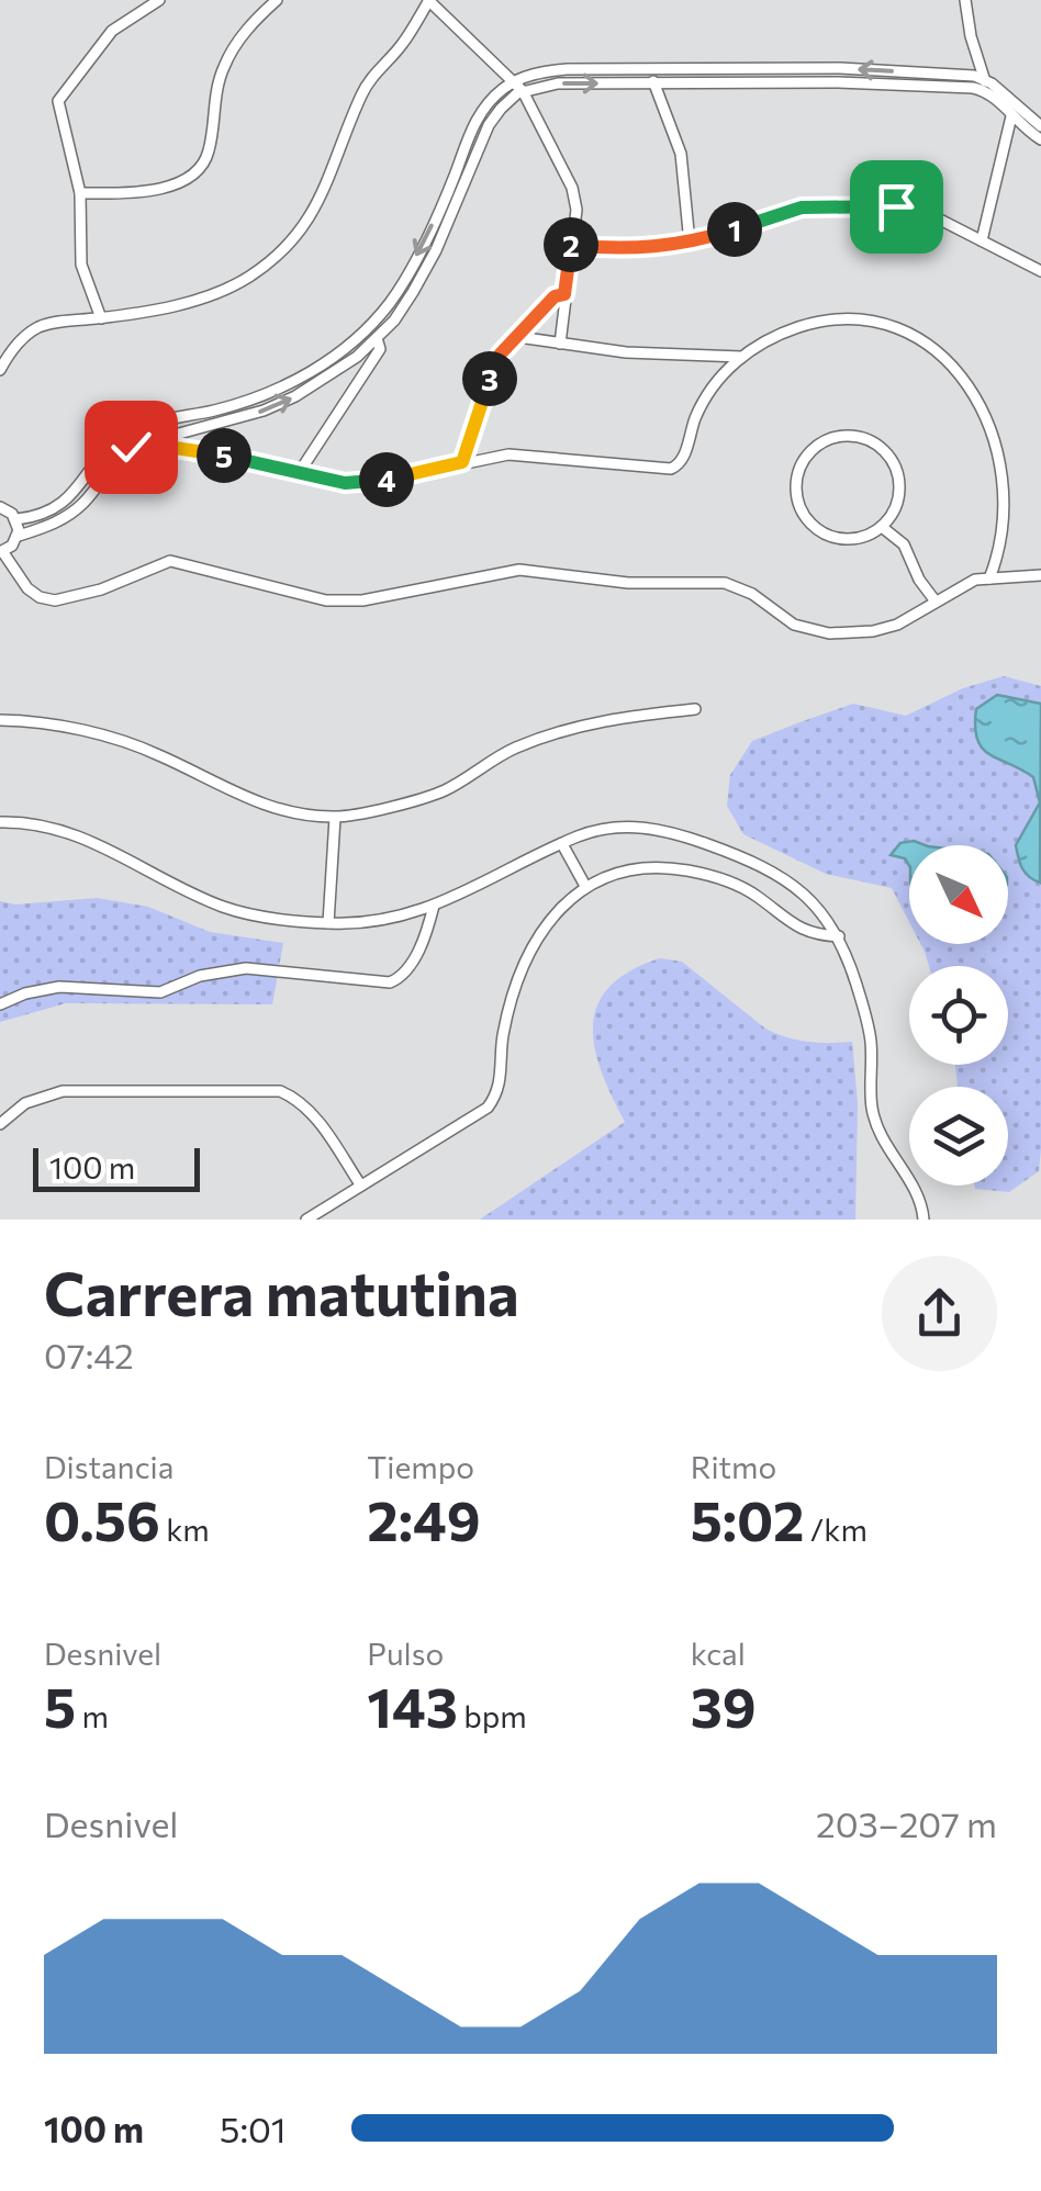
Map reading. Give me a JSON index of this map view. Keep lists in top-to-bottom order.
{
  "scale_bar": "100 m",
  "north": "bottom right",
  "page": {
    "pins": [
      "1",
      "2",
      "3",
      "5",
      "4"
    ],
    "scale": "100 m",
    "heading": ["Carrera matutina", "07:42"],
    "stats": [
      ["Distancia", "0.56 km"],
      ["Tiempo", "2:49"],
      ["Ritmo", "5:02 /km"],
      ["Desnivel", "5 m"],
      ["Pulso", "143 bpm"],
      ["kcal", "39"]
    ],
    "chart": ["Desnivel", "203–207 m"],
    "list": [
      {
        "name": "100 m",
        "note": "5:01"
      }
    ]
  }
}
